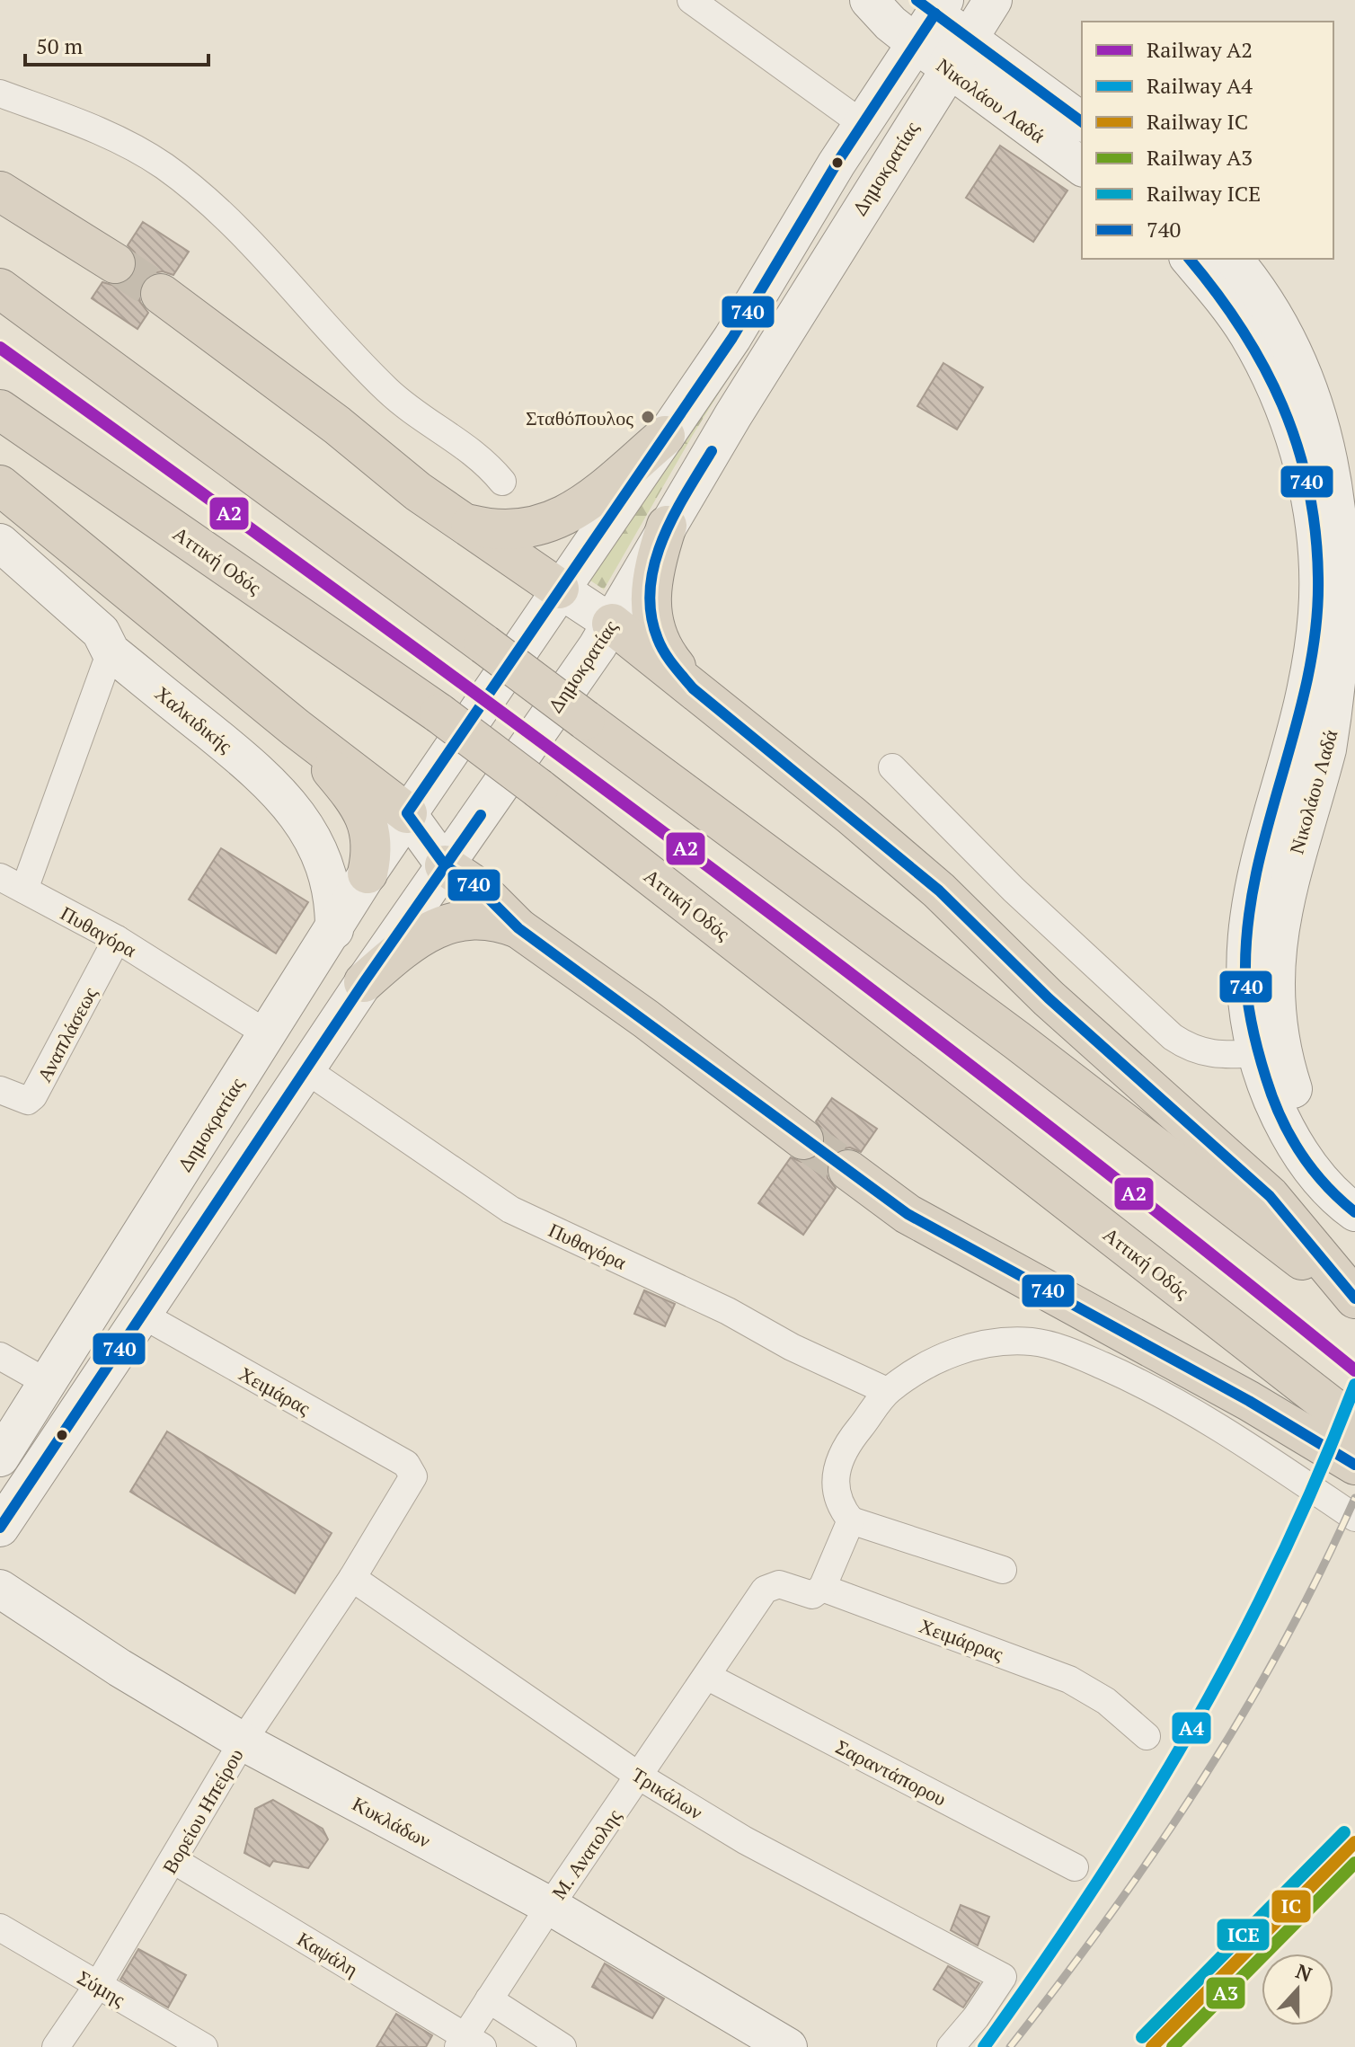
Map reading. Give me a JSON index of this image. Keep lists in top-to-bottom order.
{
  "streets": {
    "highway": ["Αττική Οδός"],
    "street": [
      "Νικολάου Λαδά",
      "Δημοκρατίας",
      "Χαλκιδικής",
      "Πυθαγόρα",
      "Αναπλάσεως",
      "Χειμάρας",
      "Χειμάρρας",
      "Σαραντάπορου",
      "Τρικάλων",
      "Βορείου Ηπείρου",
      "Κυκλάδων",
      "Μ. Ανατολης",
      "Καψάλη",
      "Σύμης"
    ]
  },
  "crossings": [
    ["Νικολάου Λαδά", "Δημοκρατίας"],
    ["Δημοκρατίας", "Χαλκιδικής"],
    ["Δημοκρατίας", "Πυθαγόρα"],
    ["Δημοκρατίας", "Χειμάρας"],
    ["Πυθαγόρα", "Αναπλάσεως"],
    ["Χειμάρας", "Βορείου Ηπείρου"],
    ["Χειμάρρας", "Μ. Ανατολης"],
    ["Σαραντάπορου", "Μ. Ανατολης"],
    ["Τρικάλων", "Βορείου Ηπείρου"],
    ["Τρικάλων", "Μ. Ανατολης"],
    ["Βορείου Ηπείρου", "Κυκλάδων"],
    ["Βορείου Ηπείρου", "Καψάλη"],
    ["Βορείου Ηπείρου", "Σύμης"],
    ["Κυκλάδων", "Μ. Ανατολης"],
    ["Μ. Ανατολης", "Καψάλη"]
  ],
  "places": ["Σταθόπουλος"],
  "lines": [
    "transit line 740",
    "rail line A2",
    "rail line A4",
    "rail line ICE",
    "rail line IC",
    "rail line A3"
  ],
  "legend": [
    "Railway A2",
    "Railway A4",
    "Railway IC",
    "Railway A3",
    "Railway ICE",
    "740"
  ],
  "scale_bar": "50 m",
  "north": "top"
}
